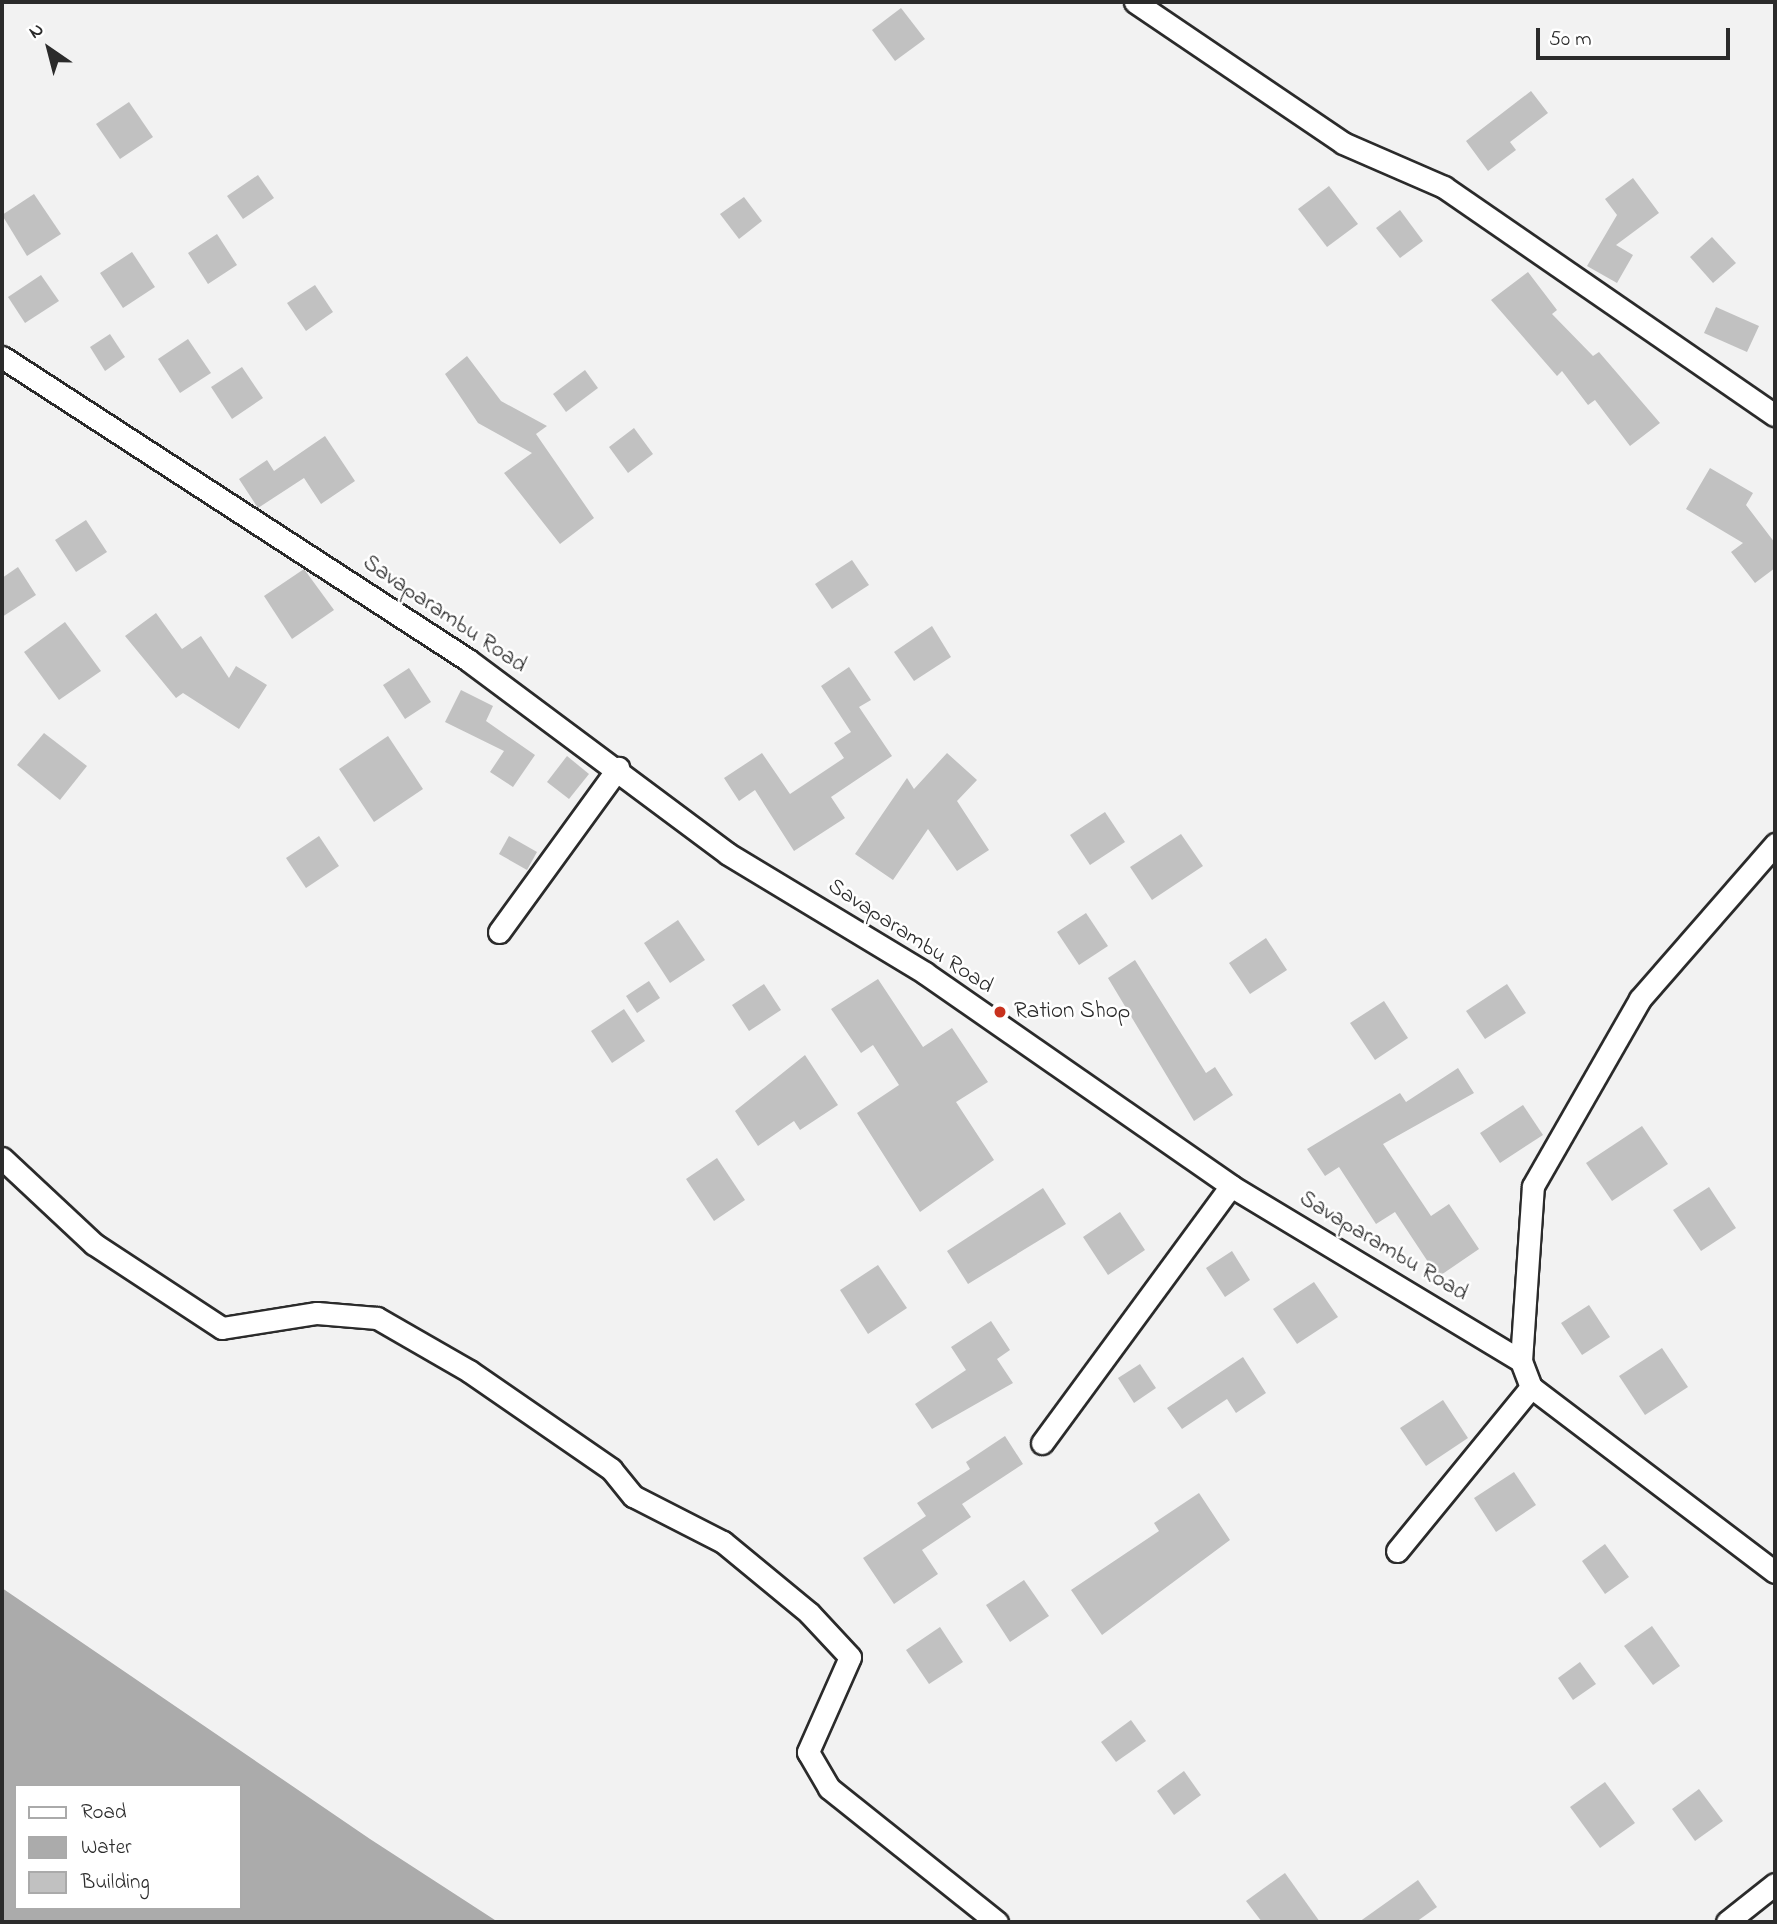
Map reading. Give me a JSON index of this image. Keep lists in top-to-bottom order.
{
  "streets": {
    "street": ["Savaparambu Road"]
  },
  "places": ["Ration Shop"],
  "legend": ["Road", "Water", "Building"],
  "scale_bar": "50 m",
  "north": "top left"
}
